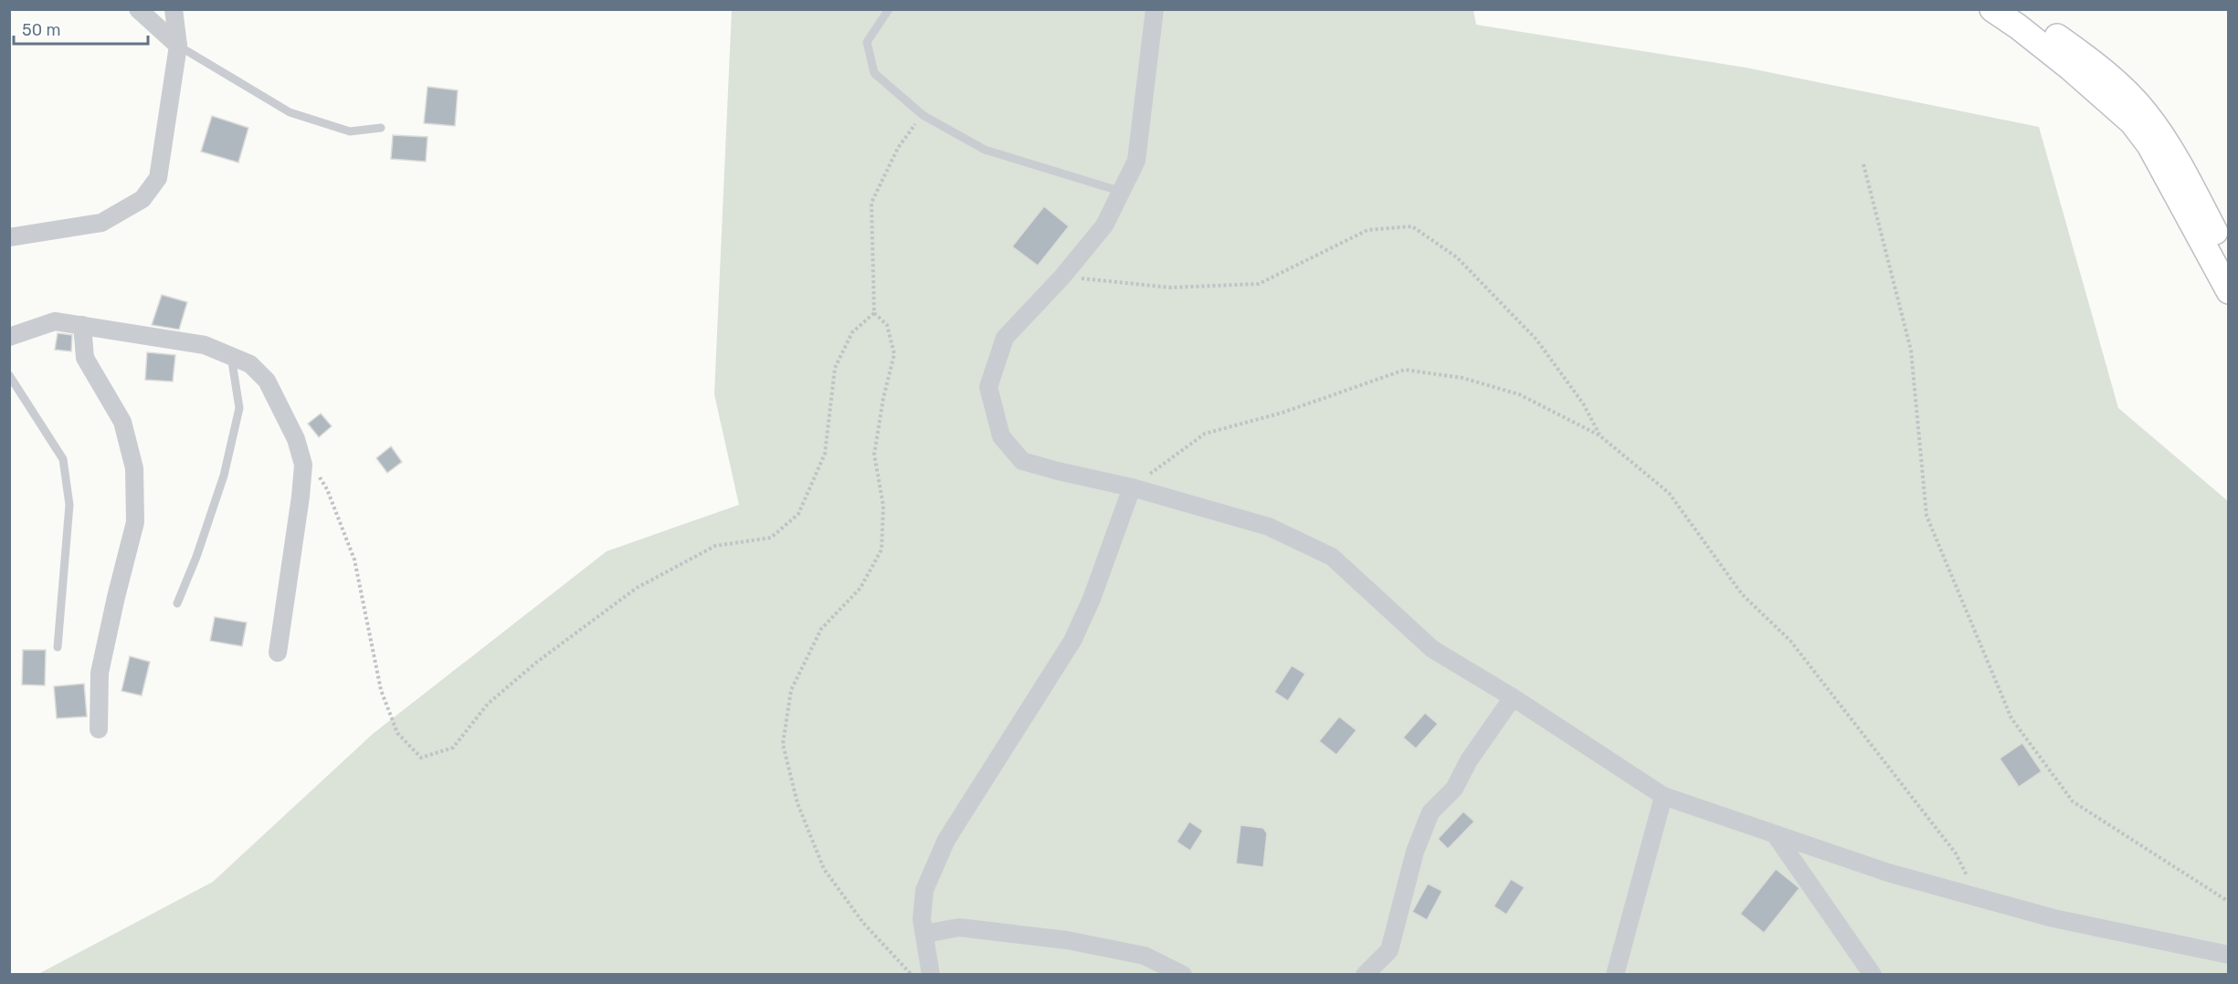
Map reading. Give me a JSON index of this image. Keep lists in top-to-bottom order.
{
  "scale_bar": "50 m"
}
